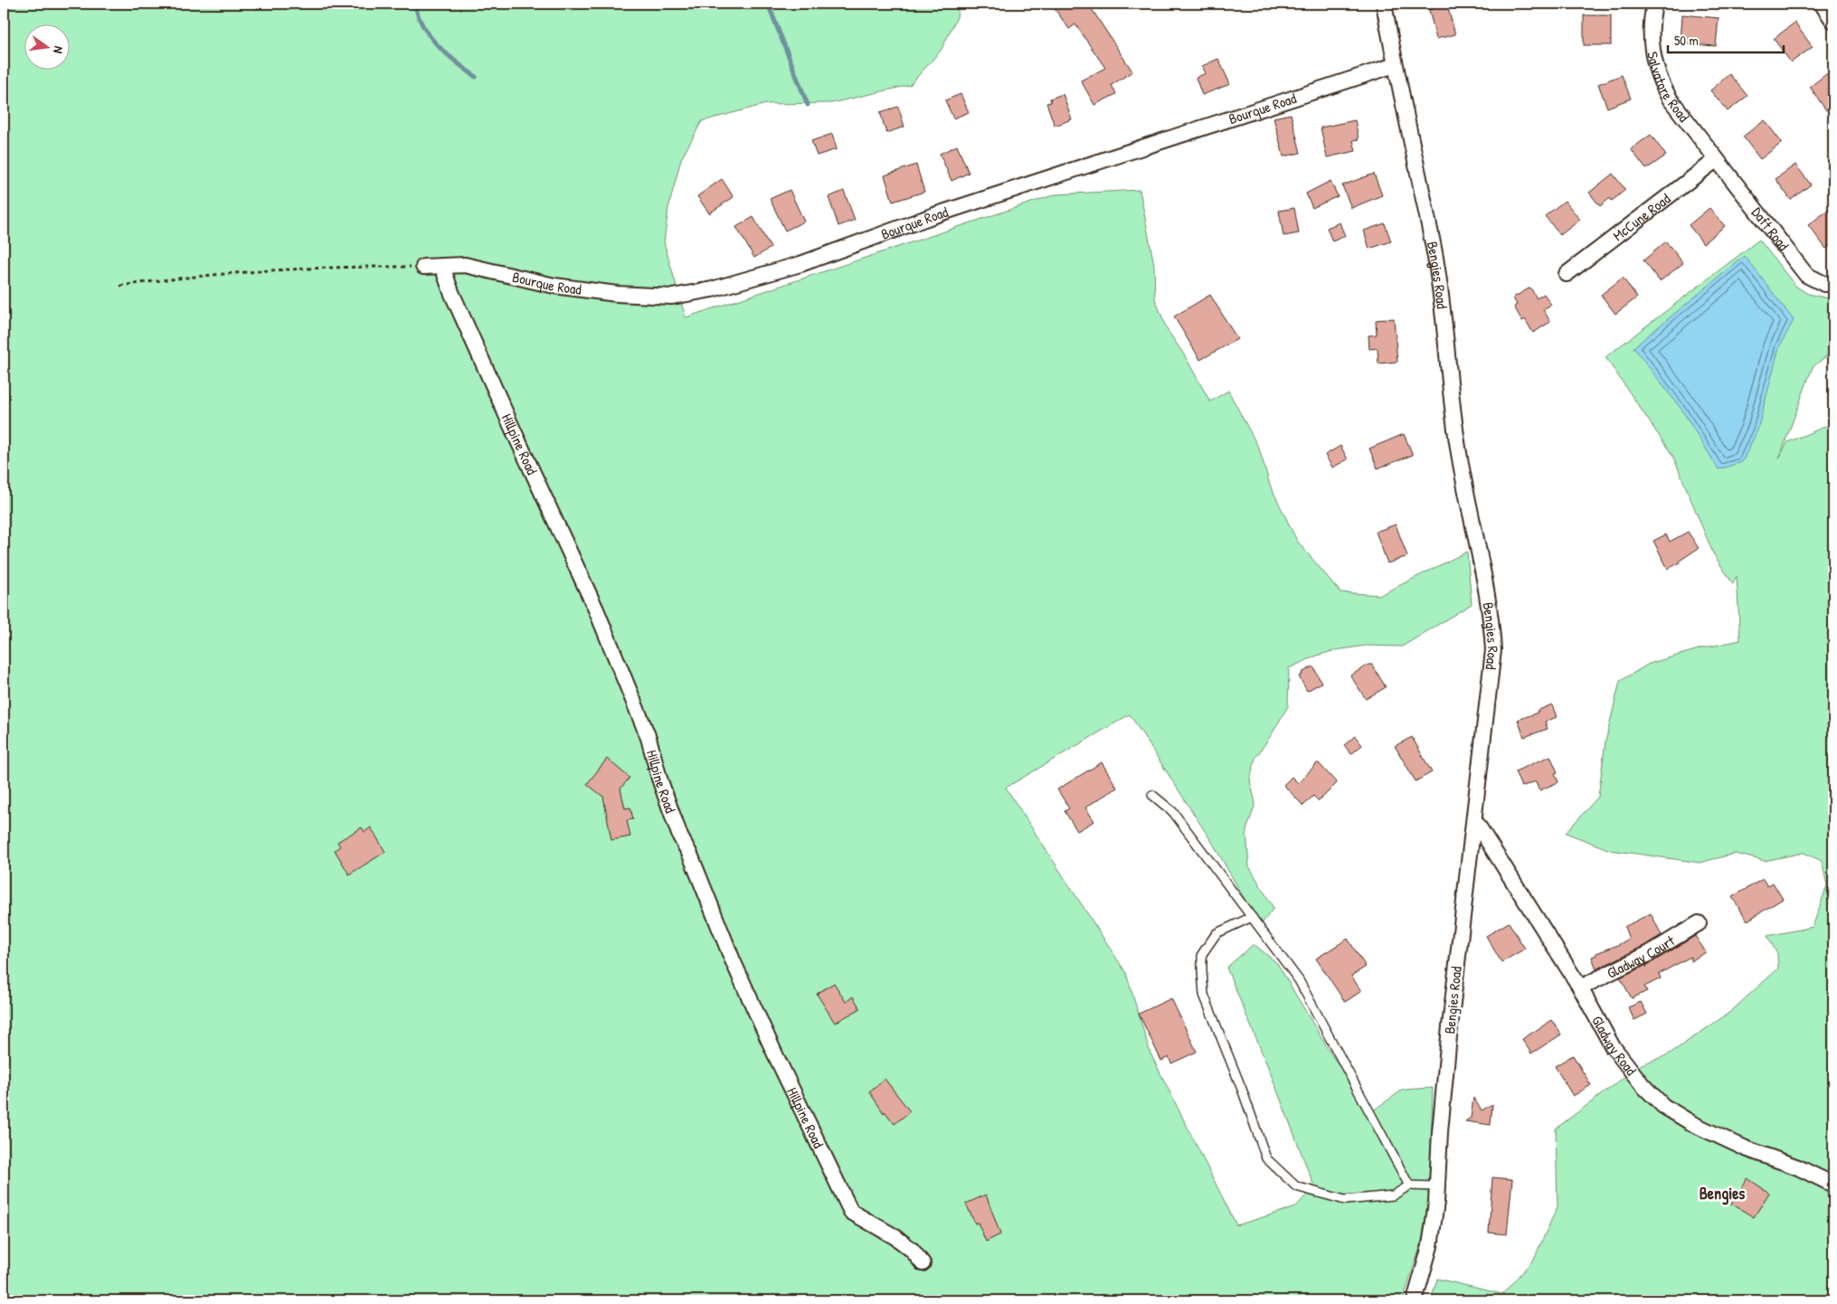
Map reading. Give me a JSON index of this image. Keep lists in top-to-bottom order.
{
  "streets": {
    "street": [
      "Salvatore Road",
      "Bourque Road",
      "McCune Road",
      "Daft Road",
      "Bengies Road",
      "Hillpine Road",
      "Gladway Court",
      "Gladway Road"
    ]
  },
  "crossings": [
    ["Salvatore Road", "McCune Road"],
    ["Salvatore Road", "Daft Road"],
    ["Bourque Road", "Bengies Road"],
    ["Bourque Road", "Hillpine Road"],
    ["McCune Road", "Daft Road"],
    ["Bengies Road", "Gladway Road"],
    ["Gladway Court", "Gladway Road"]
  ],
  "districts": ["Bengies"],
  "scale_bar": "50 m",
  "north": "right"
}
